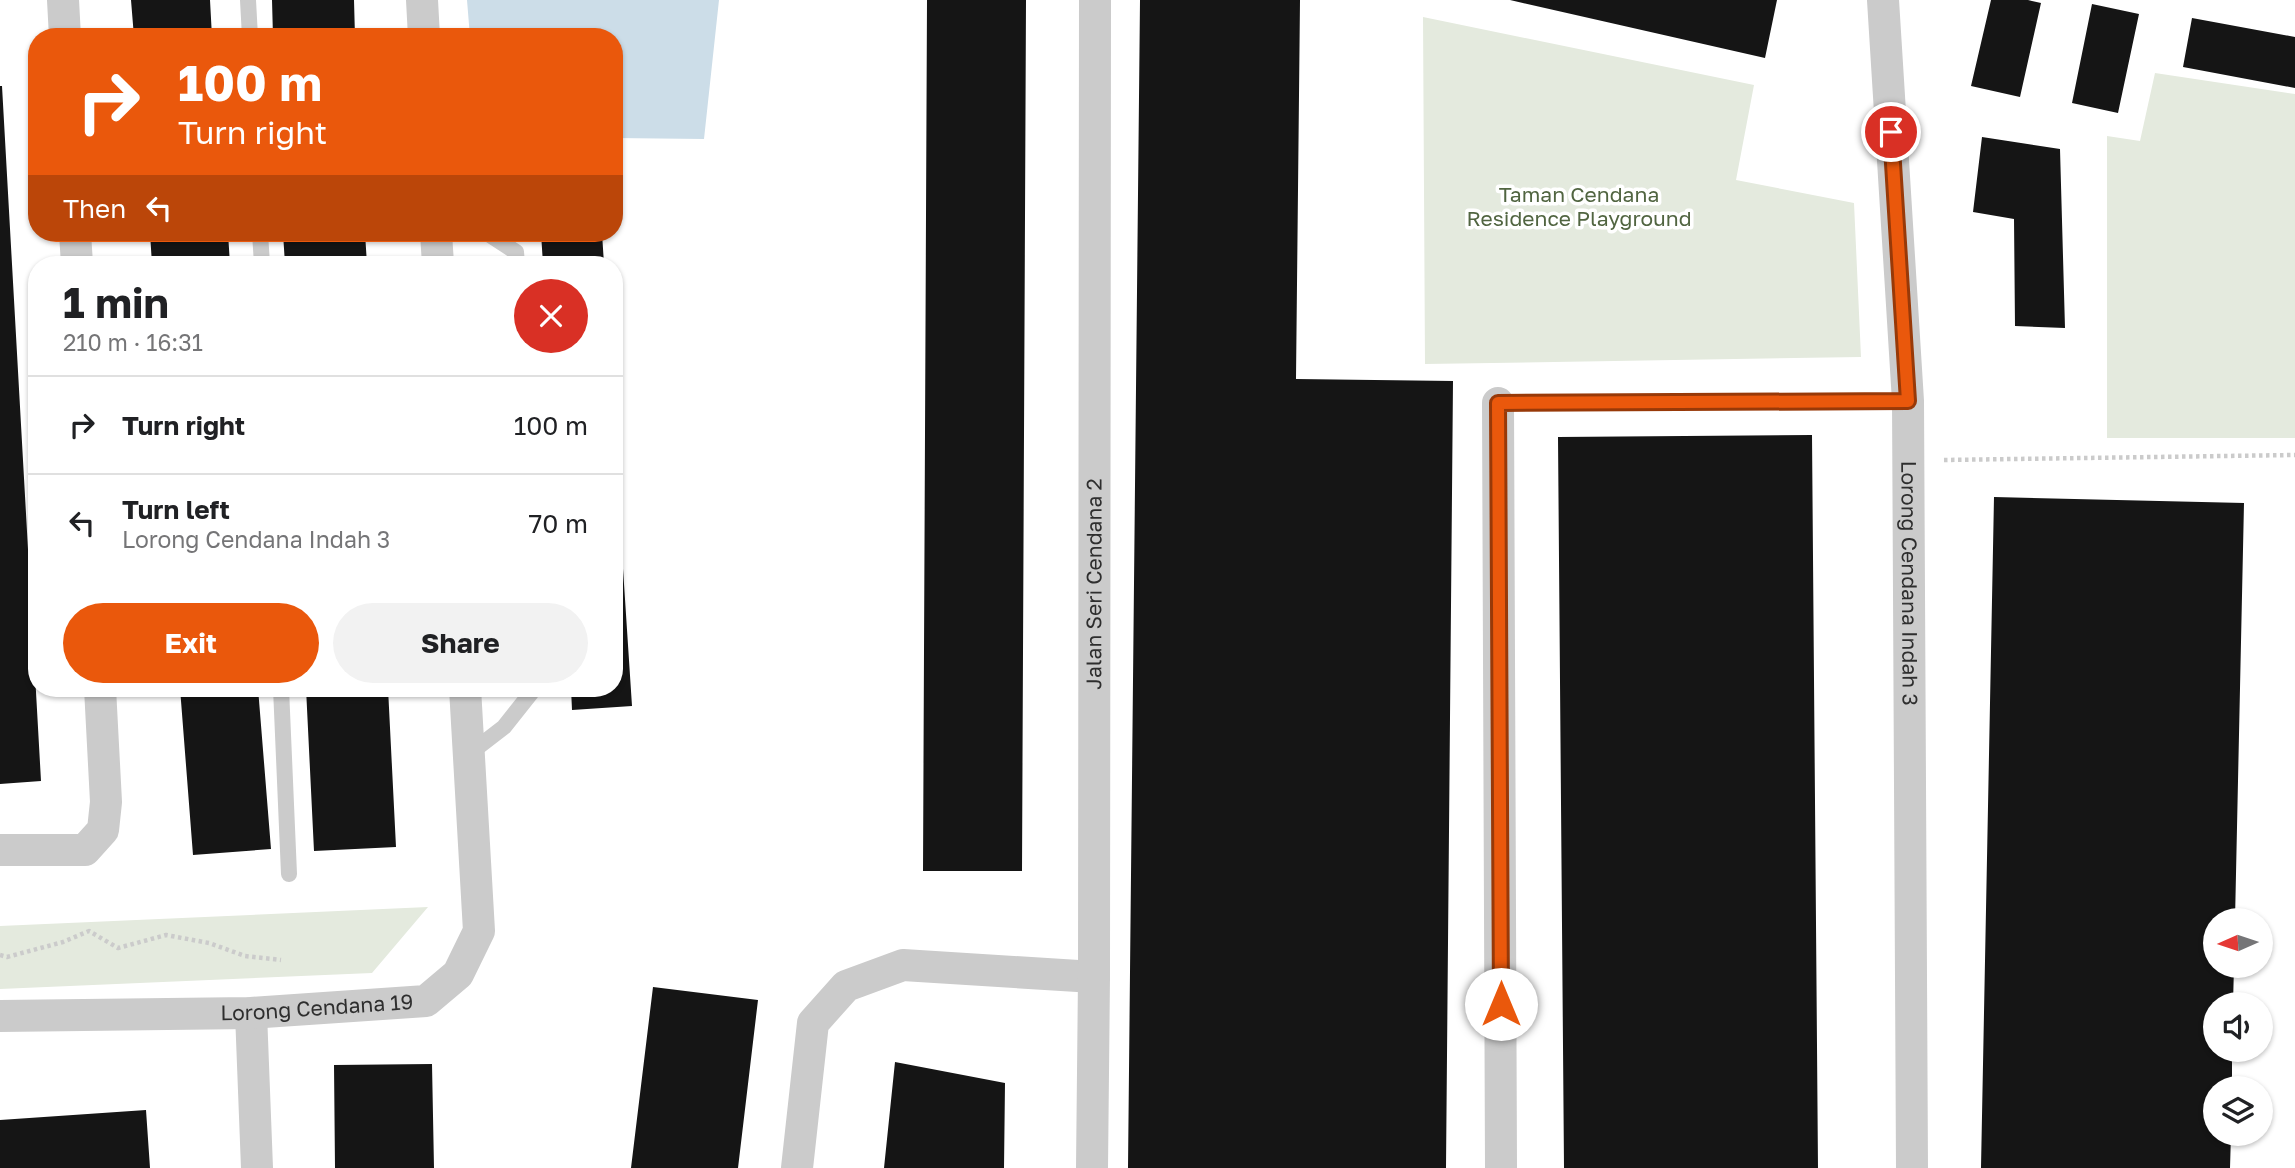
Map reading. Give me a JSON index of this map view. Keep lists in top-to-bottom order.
{
  "streets": {
    "street": ["Jalan Seri Cendana 2", "Lorong Cendana Indah 3", "Lorong Cendana 19"]
  },
  "parks": ["Taman Cendana Residence Playground"],
  "north": "left",
  "page": {
    "turn": ["100 m", "Turn right"],
    "then": "Then",
    "heading": ["1 min", "210 m · 16:31"],
    "list": [
      {
        "name": "Turn right",
        "value": "100 m"
      },
      {
        "name": "Turn left",
        "note": "Lorong Cendana Indah 3",
        "value": "70 m"
      }
    ],
    "buttons": ["Exit", "Share"]
  }
}
